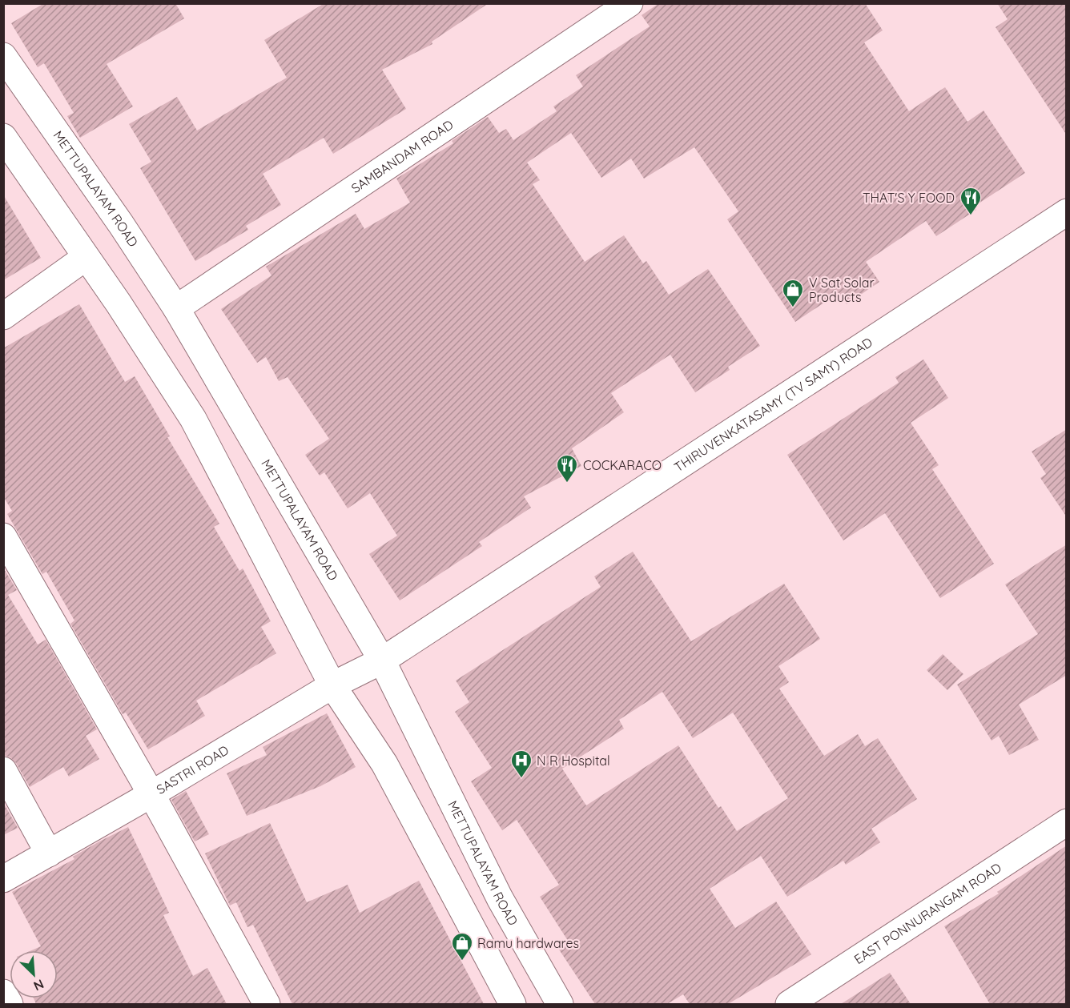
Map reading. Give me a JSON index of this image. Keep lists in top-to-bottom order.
{
  "streets": {
    "main road": [
      "SAMBANDAM ROAD",
      "METTUPALAYAM ROAD",
      "THIRUVENKATASAMY (TV SAMY) ROAD",
      "SASTRI ROAD",
      "EAST PONNURANGAM ROAD"
    ]
  },
  "crossings": [
    ["SAMBANDAM ROAD", "METTUPALAYAM ROAD"],
    ["METTUPALAYAM ROAD", "THIRUVENKATASAMY (TV SAMY) ROAD"],
    ["METTUPALAYAM ROAD", "SASTRI ROAD"],
    ["THIRUVENKATASAMY (TV SAMY) ROAD", "SASTRI ROAD"]
  ],
  "places": {
    "restaurant": ["THAT'S Y FOOD", "COCKARACO"],
    "shop": ["V Sat Solar Products", "Ramu hardwares"],
    "hospital": ["N R Hospital"]
  },
  "north": "bottom right"
}
